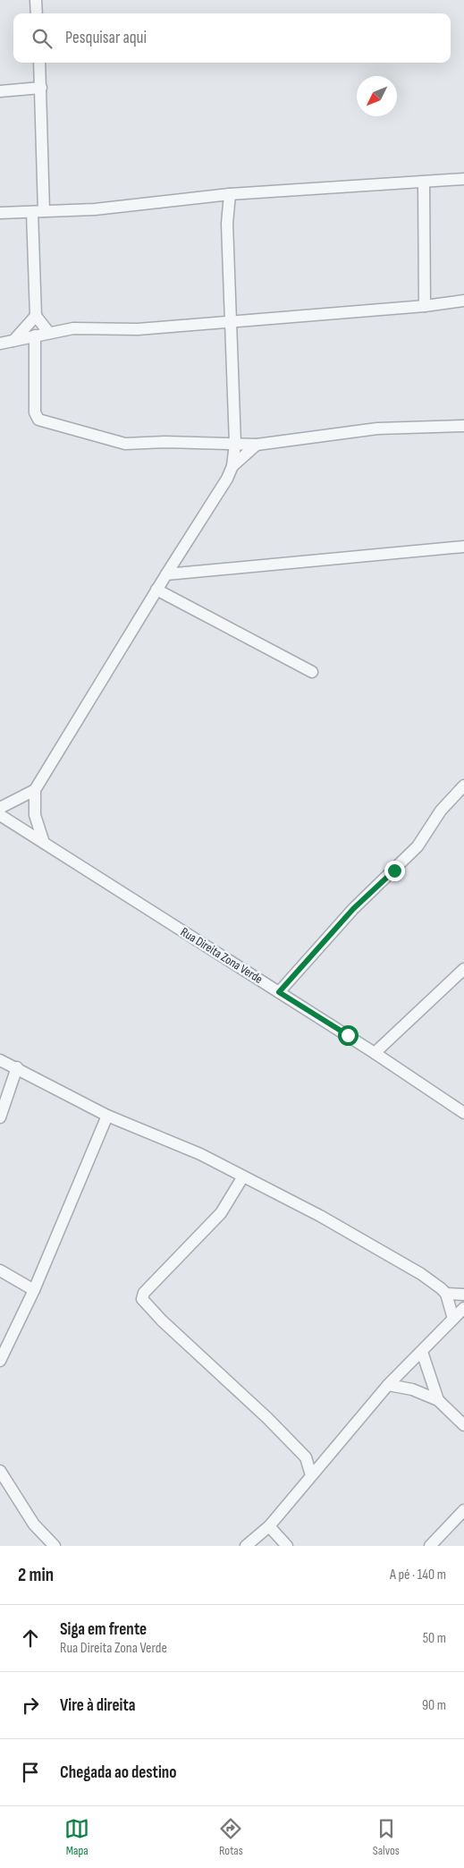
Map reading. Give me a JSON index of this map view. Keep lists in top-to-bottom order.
{
  "streets": {
    "street": ["Rua Direita Zona Verde"]
  },
  "north": "bottom left",
  "page": {
    "search": "Pesquisar aqui",
    "heading": ["2 min", "A pé · 140 m"],
    "list": [
      ["Siga em frente", "Rua Direita Zona Verde", "50 m"],
      ["Vire à direita", "90 m"],
      "Chegada ao destino"
    ],
    "nav": ["Mapa", "Rotas", "Salvos"]
  }
}
